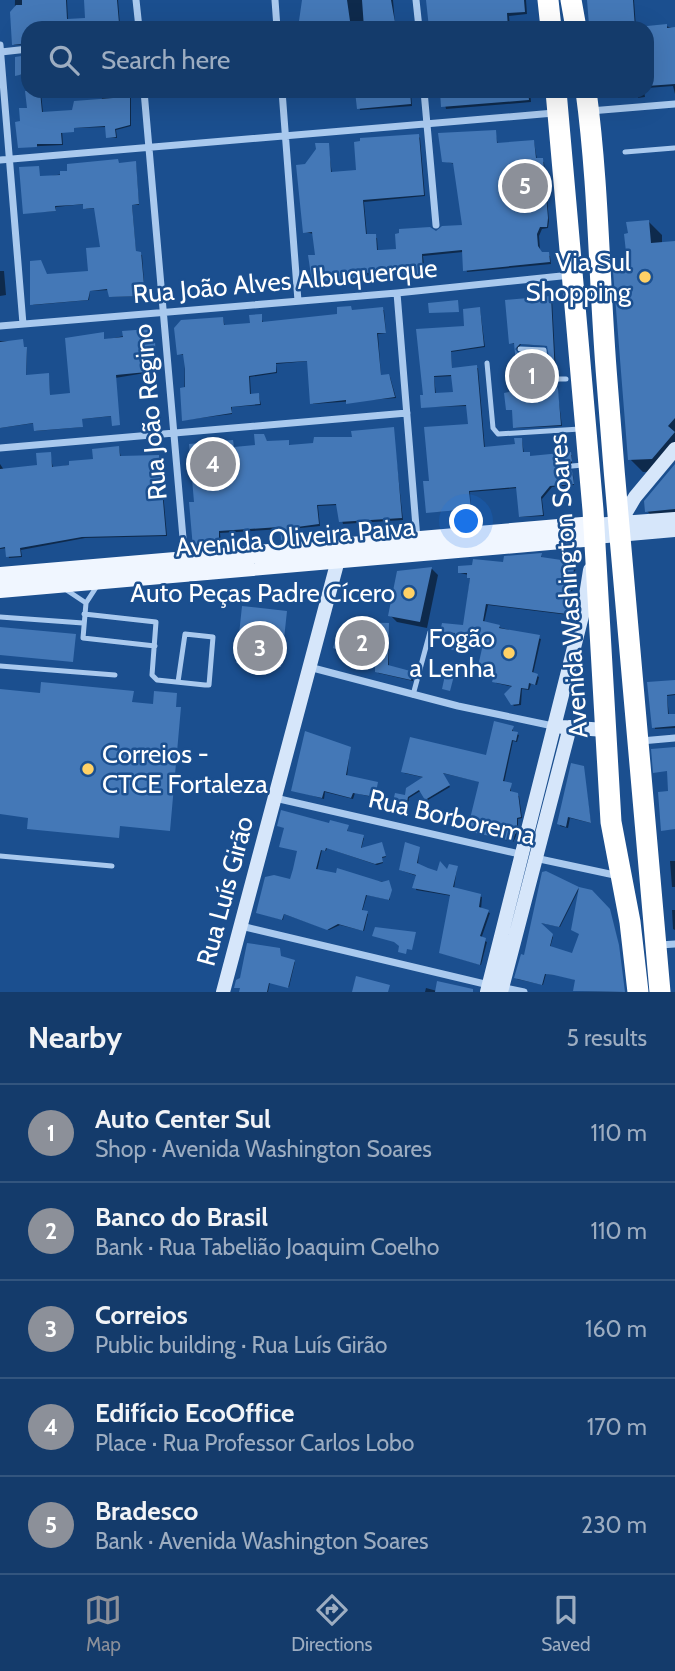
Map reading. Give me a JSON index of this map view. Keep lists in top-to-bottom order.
{
  "streets": {
    "highway": ["Avenida Washington Soares"],
    "main road": ["Avenida Oliveira Paiva", "Rua Luís Girão"],
    "street": ["Rua João Alves Albuquerque", "Rua João Regino", "Rua Borborema"]
  },
  "crossings": [
    ["Rua João Alves Albuquerque", "Rua João Regino"],
    ["Rua João Alves Albuquerque", "Avenida Washington Soares"],
    ["Rua João Regino", "Avenida Oliveira Paiva"],
    ["Avenida Oliveira Paiva", "Avenida Washington Soares"],
    ["Avenida Oliveira Paiva", "Rua Luís Girão"],
    ["Avenida Washington Soares", "Rua Borborema"],
    ["Rua Borborema", "Rua Luís Girão"]
  ],
  "places": [
    "Via Sul Shopping",
    "Auto Peças Padre Cícero",
    "Fogão a Lenha",
    "Correios - CTCE Fortaleza"
  ],
  "page": {
    "search": "Search here",
    "pins": [
      "5",
      "1",
      "4",
      "2",
      "3"
    ],
    "heading": ["Nearby", "5 results"],
    "list": [
      {
        "mark": "1",
        "name": "Auto Center Sul",
        "note": "Shop · Avenida Washington Soares",
        "value": "110 m"
      },
      {
        "mark": "2",
        "name": "Banco do Brasil",
        "note": "Bank · Rua Tabelião Joaquim Coelho",
        "value": "110 m"
      },
      {
        "mark": "3",
        "name": "Correios",
        "note": "Public building · Rua Luís Girão",
        "value": "160 m"
      },
      {
        "mark": "4",
        "name": "Edifício EcoOffice",
        "note": "Place · Rua Professor Carlos Lobo",
        "value": "170 m"
      },
      {
        "mark": "5",
        "name": "Bradesco",
        "note": "Bank · Avenida Washington Soares",
        "value": "230 m"
      }
    ],
    "nav": ["Map", "Directions", "Saved"]
  }
}
